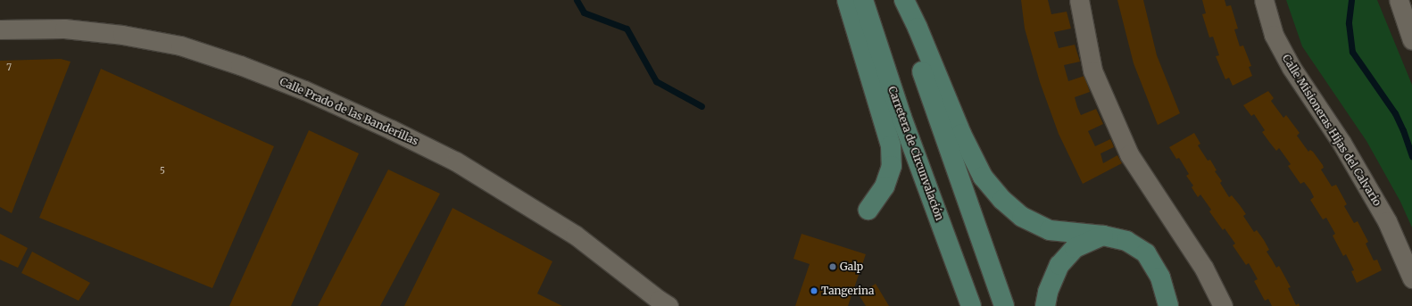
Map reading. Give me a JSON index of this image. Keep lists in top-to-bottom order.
{
  "streets": {
    "main road": ["Carretera de Circunvalación"],
    "street": ["Calle Prado de las Banderillas", "Calle Misioneras Hijas del Calvario"]
  },
  "places": ["Galp", "Tangerina"],
  "house_numbers": ["7", "5"]
}
